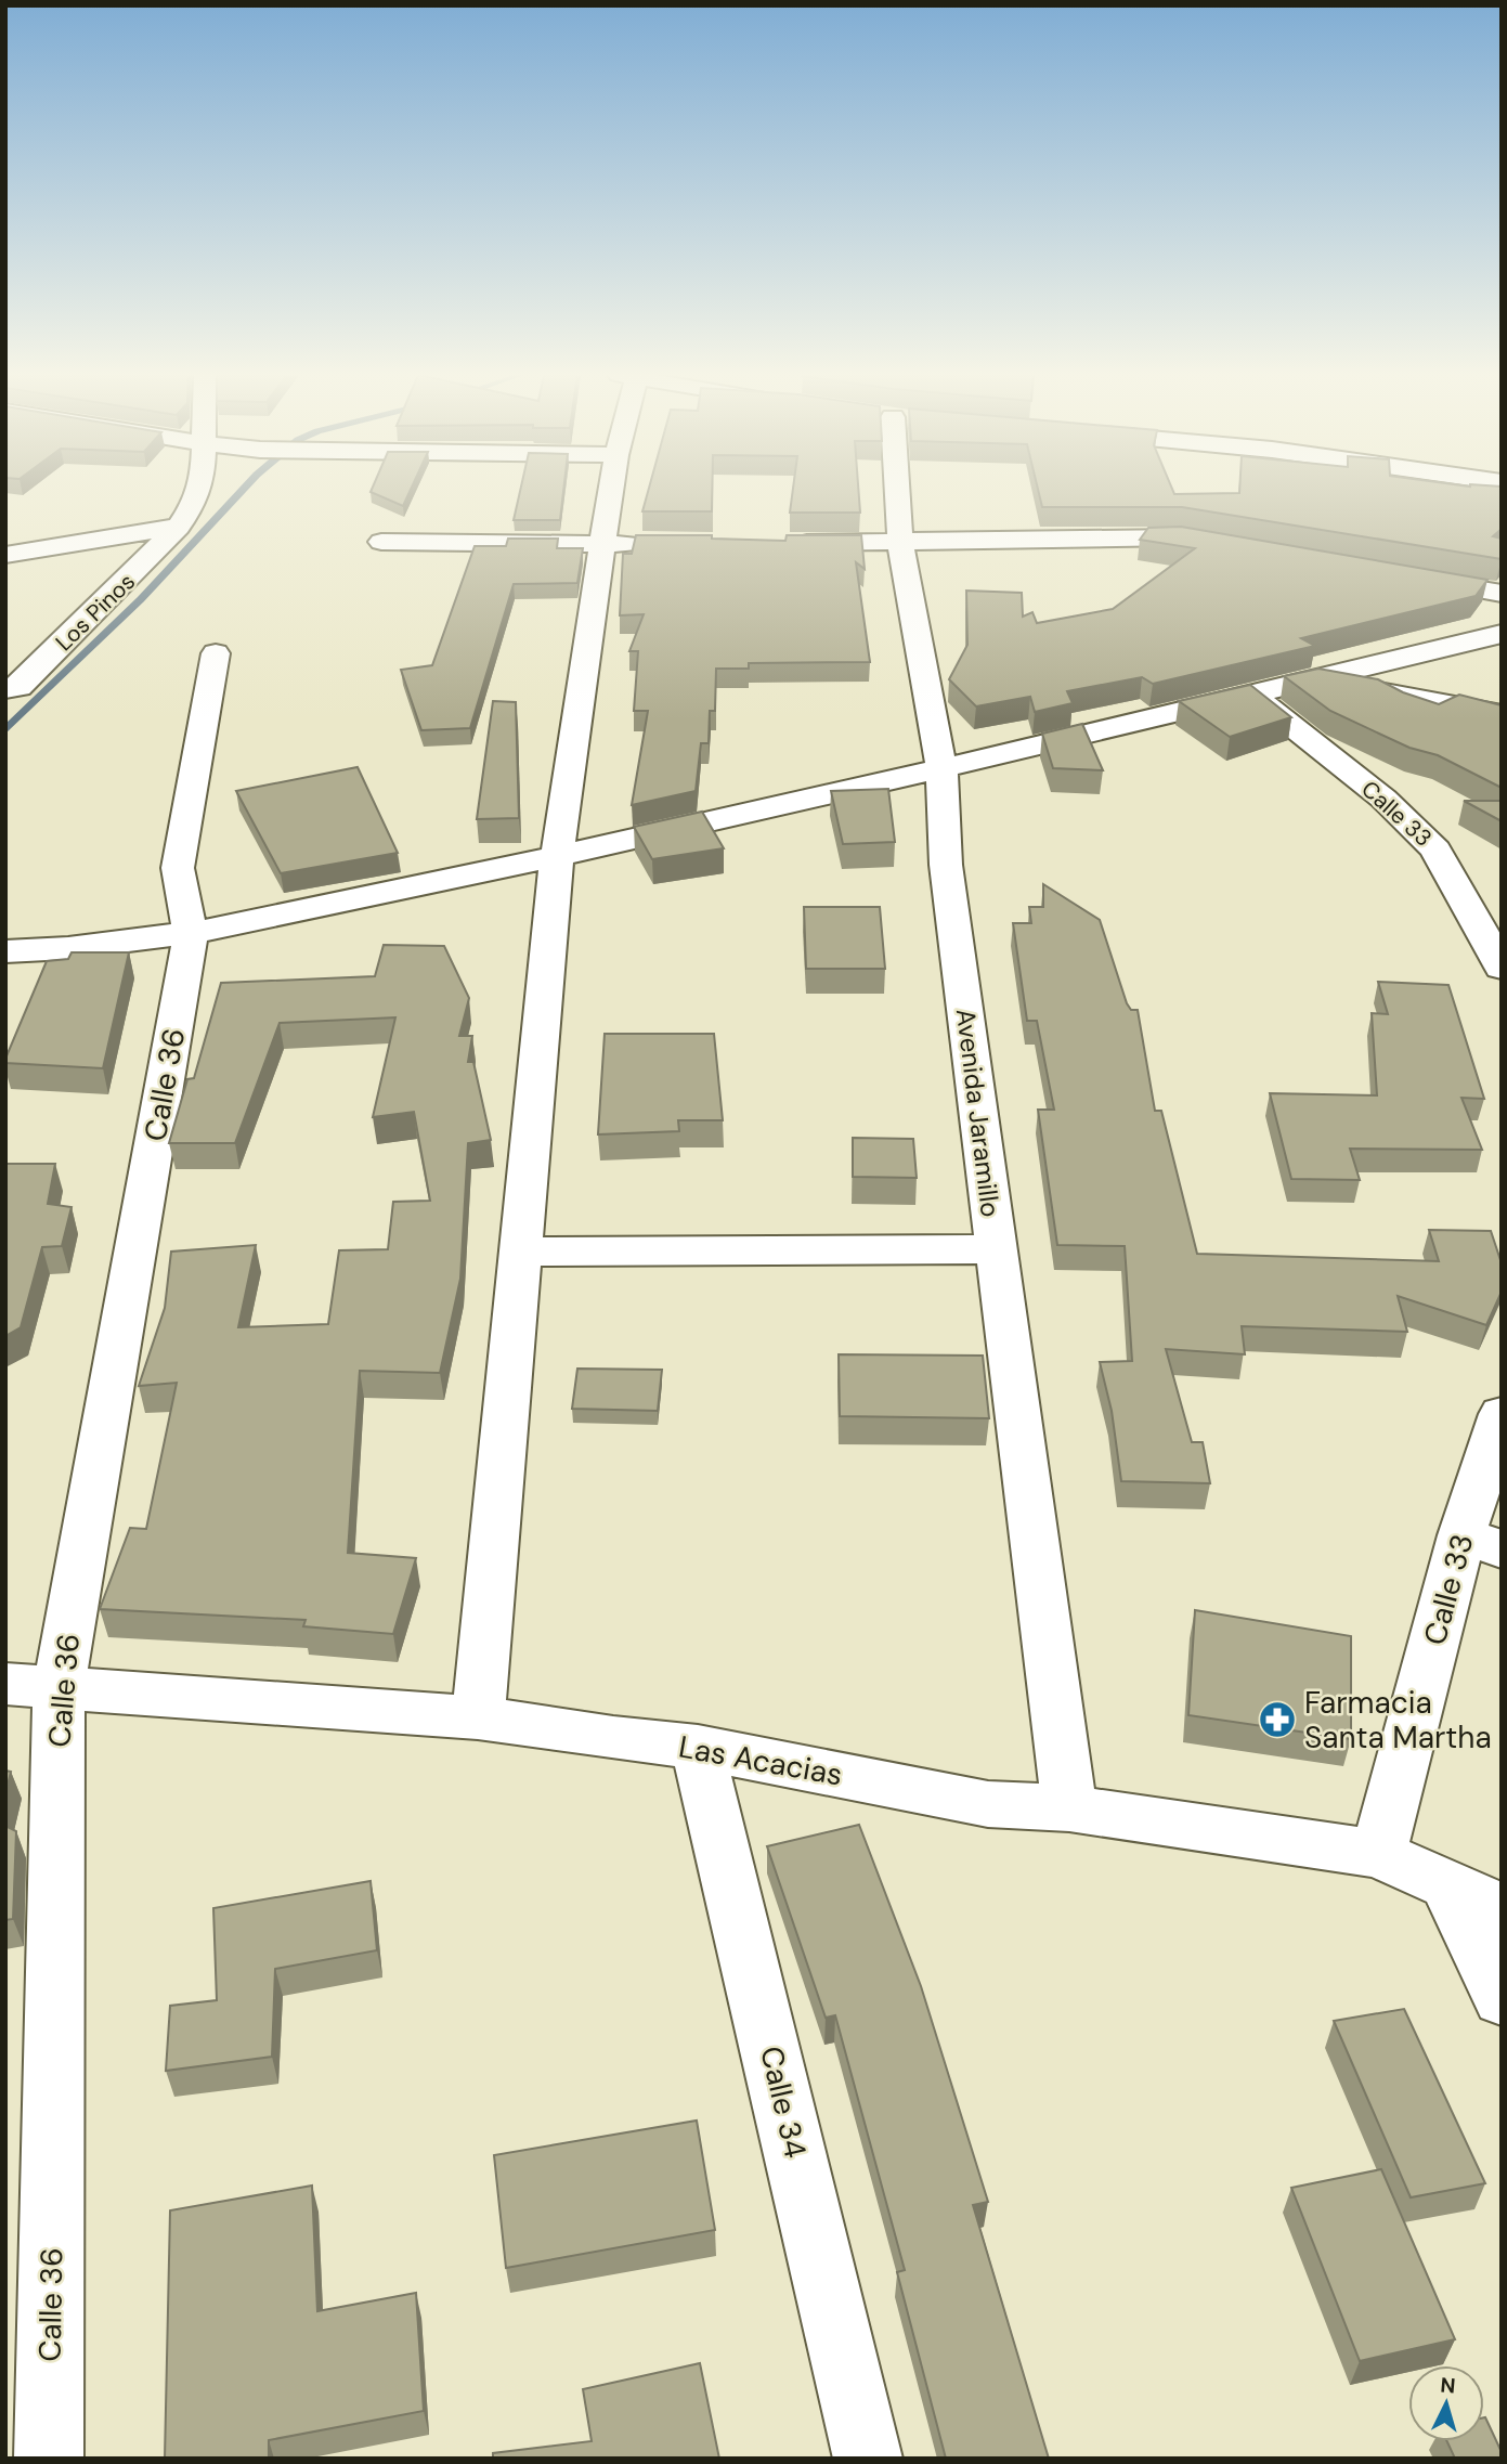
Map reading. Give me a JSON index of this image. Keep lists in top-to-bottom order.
{
  "streets": {
    "street": [
      "Los Pinos",
      "Calle 33",
      "Calle 36",
      "Avenida Jaramillo",
      "Las Acacias",
      "Calle 34"
    ]
  },
  "crossings": [
    ["Calle 33", "Las Acacias"],
    ["Calle 36", "Las Acacias"],
    ["Avenida Jaramillo", "Las Acacias"],
    ["Las Acacias", "Calle 34"]
  ],
  "places": {
    "pharmacy": ["Farmacia Santa Martha"]
  },
  "north": "top"
}
